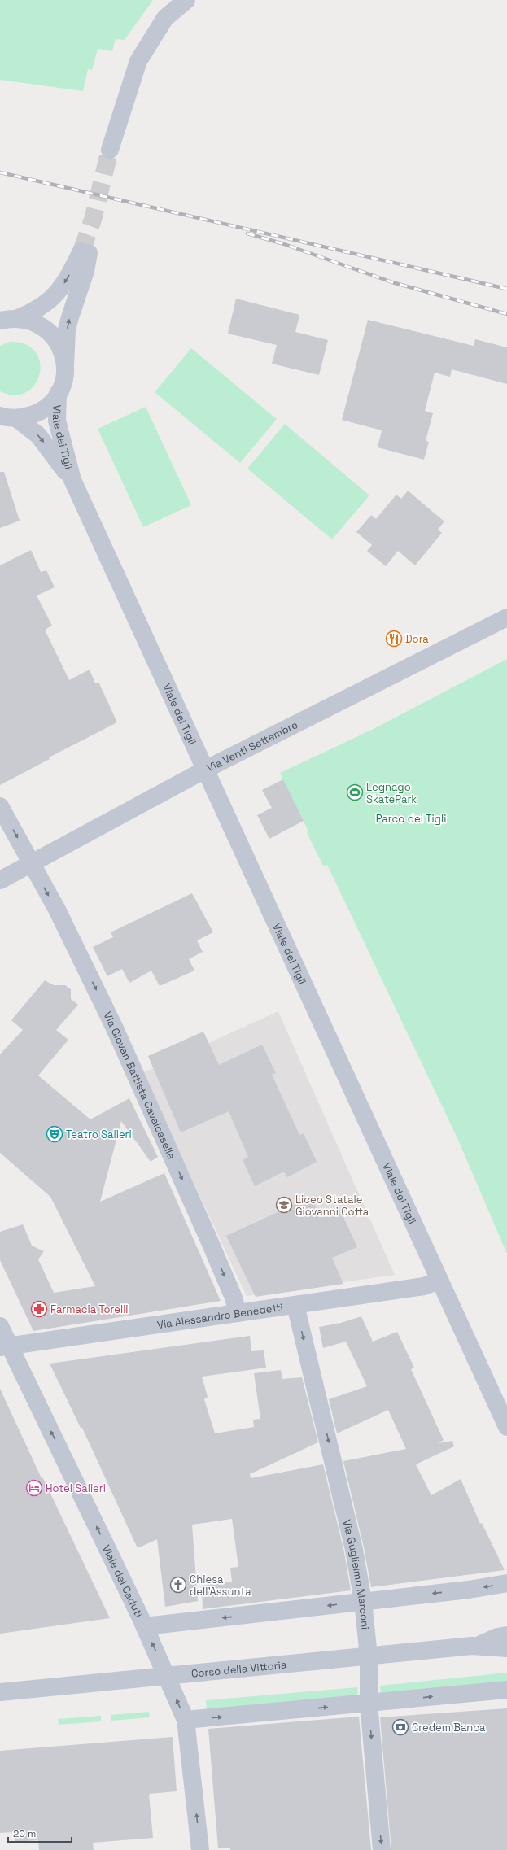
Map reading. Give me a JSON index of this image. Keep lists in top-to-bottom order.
{
  "streets": {
    "street": [
      "Viale dei Tigli",
      "Via Venti Settembre",
      "Via Giovan Battista Cavalcaselle",
      "Via Alessandro Benedetti",
      "Via Guglielmo Marconi",
      "Viale dei Caduti",
      "Corso della Vittoria"
    ]
  },
  "crossings": [
    ["Viale dei Tigli", "Via Venti Settembre"],
    ["Viale dei Tigli", "Via Alessandro Benedetti"],
    ["Via Venti Settembre", "Via Giovan Battista Cavalcaselle"],
    ["Via Giovan Battista Cavalcaselle", "Via Alessandro Benedetti"],
    ["Via Alessandro Benedetti", "Via Guglielmo Marconi"],
    ["Via Alessandro Benedetti", "Viale dei Caduti"],
    ["Via Guglielmo Marconi", "Corso della Vittoria"],
    ["Viale dei Caduti", "Corso della Vittoria"]
  ],
  "one_way": ["Via Giovan Battista Cavalcaselle", "Via Guglielmo Marconi", "Viale dei Caduti"],
  "parks": ["Parco dei Tigli"],
  "places": {
    "restaurant": ["Dora"],
    "sports": ["Legnago SkatePark"],
    "theatre": ["Teatro Salieri"],
    "school or university": ["Liceo Statale Giovanni Cotta"],
    "pharmacy": ["Farmacia Torelli"],
    "hotel": ["Hotel Salieri"],
    "church": ["Chiesa dell'Assunta"],
    "bank": ["Credem Banca"]
  },
  "scale_bar": "20 m"
}
